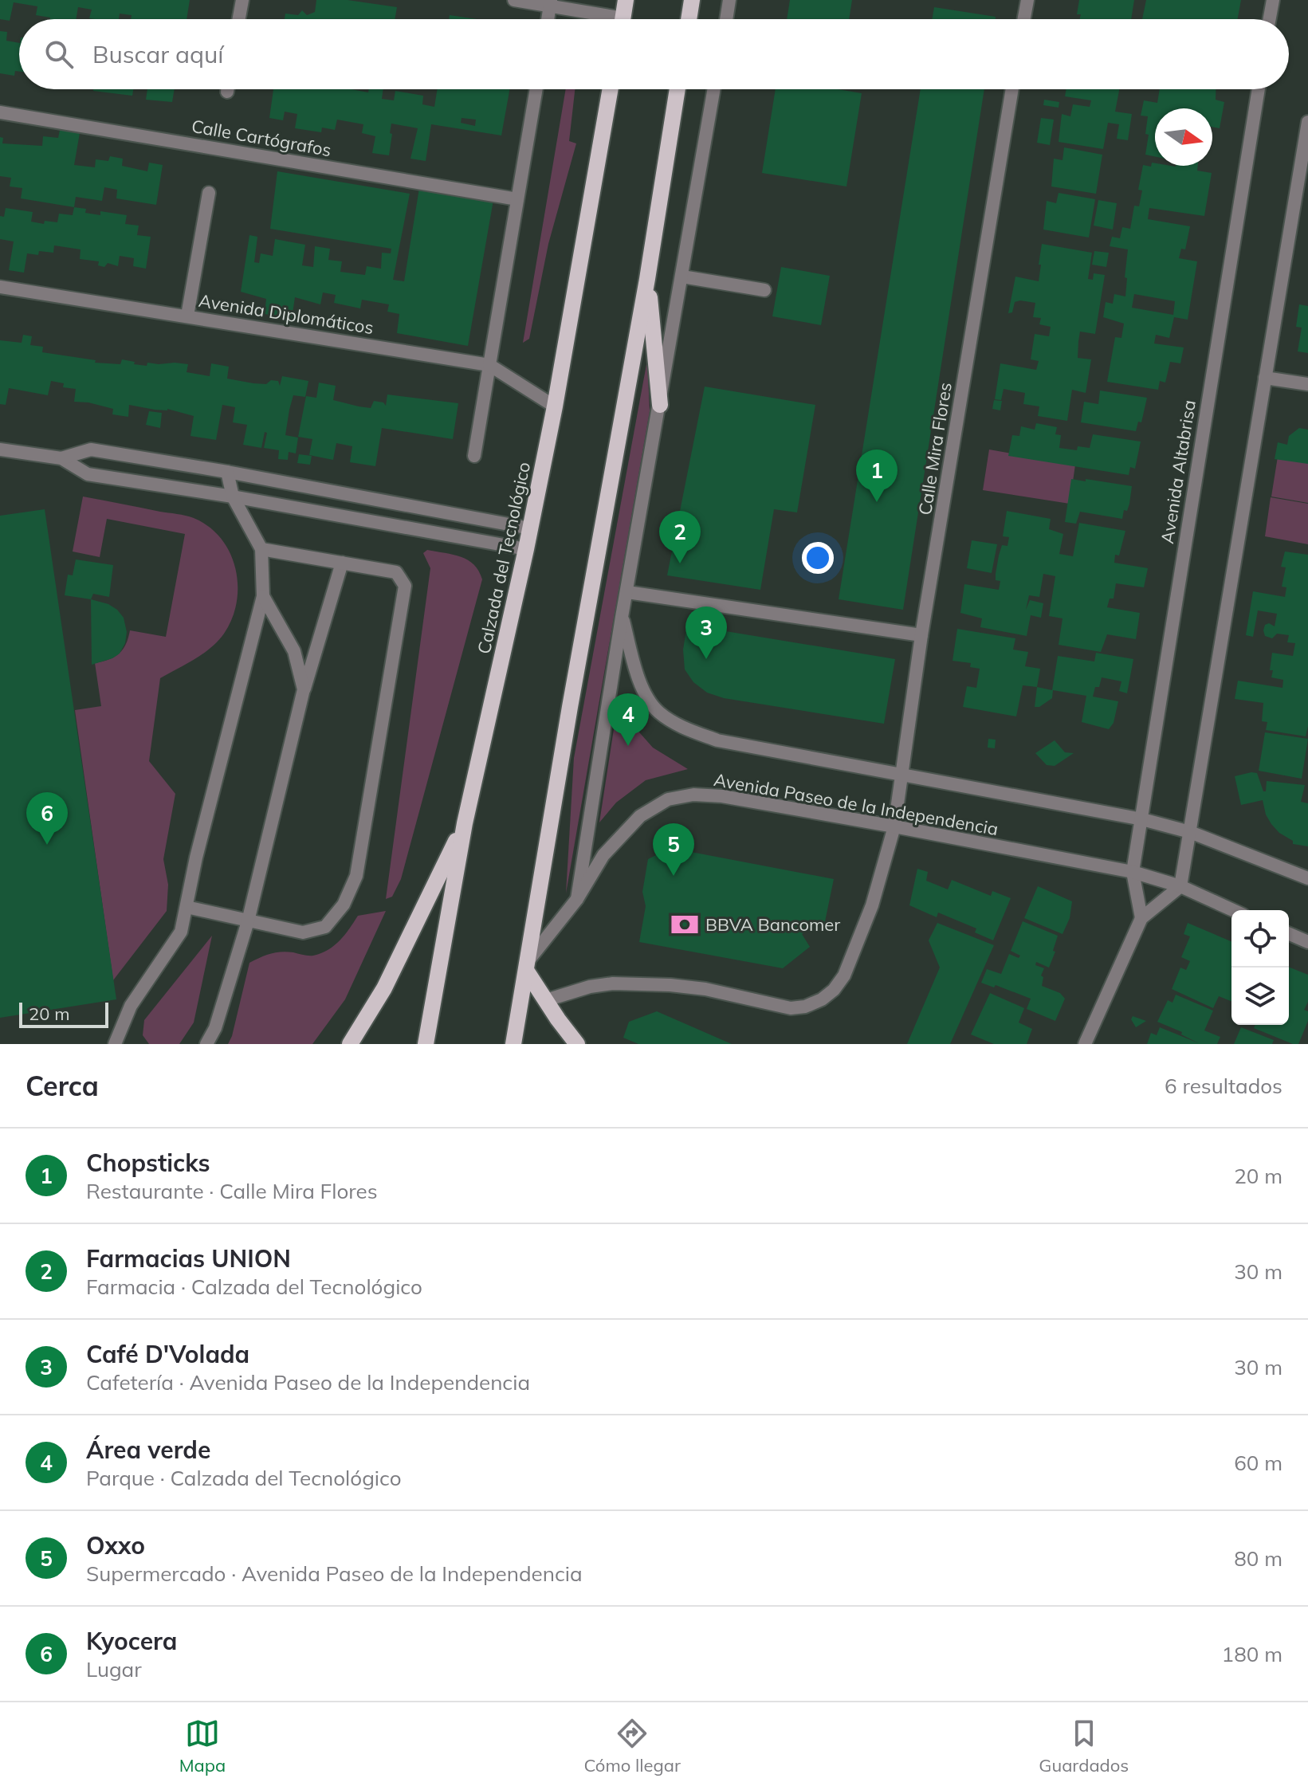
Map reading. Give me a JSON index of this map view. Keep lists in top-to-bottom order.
{
  "streets": {
    "main road": ["Calzada del Tecnológico"],
    "street": [
      "Calle Cartógrafos",
      "Avenida Diplomáticos",
      "Calle Mira Flores",
      "Avenida Altabrisa",
      "Avenida Paseo de la Independencia"
    ]
  },
  "crossings": [
    ["Avenida Diplomáticos", "Calzada del Tecnológico"],
    ["Calle Mira Flores", "Avenida Paseo de la Independencia"],
    ["Avenida Altabrisa", "Avenida Paseo de la Independencia"]
  ],
  "places": {
    "bank": ["BBVA Bancomer"]
  },
  "scale_bar": "20 m",
  "north": "right",
  "page": {
    "search": "Buscar aquí",
    "pins": [
      "1",
      "2",
      "3",
      "4",
      "6",
      "5"
    ],
    "scale": "20 m",
    "heading": ["Cerca", "6 resultados"],
    "list": [
      {
        "mark": "1",
        "name": "Chopsticks",
        "note": "Restaurante · Calle Mira Flores",
        "value": "20 m"
      },
      {
        "mark": "2",
        "name": "Farmacias UNION",
        "note": "Farmacia · Calzada del Tecnológico",
        "value": "30 m"
      },
      {
        "mark": "3",
        "name": "Café D'Volada",
        "note": "Cafetería · Avenida Paseo de la Independencia",
        "value": "30 m"
      },
      {
        "mark": "4",
        "name": "Área verde",
        "note": "Parque · Calzada del Tecnológico",
        "value": "60 m"
      },
      {
        "mark": "5",
        "name": "Oxxo",
        "note": "Supermercado · Avenida Paseo de la Independencia",
        "value": "80 m"
      },
      {
        "mark": "6",
        "name": "Kyocera",
        "note": "Lugar",
        "value": "180 m"
      }
    ],
    "nav": ["Mapa", "Cómo llegar", "Guardados"]
  }
}
